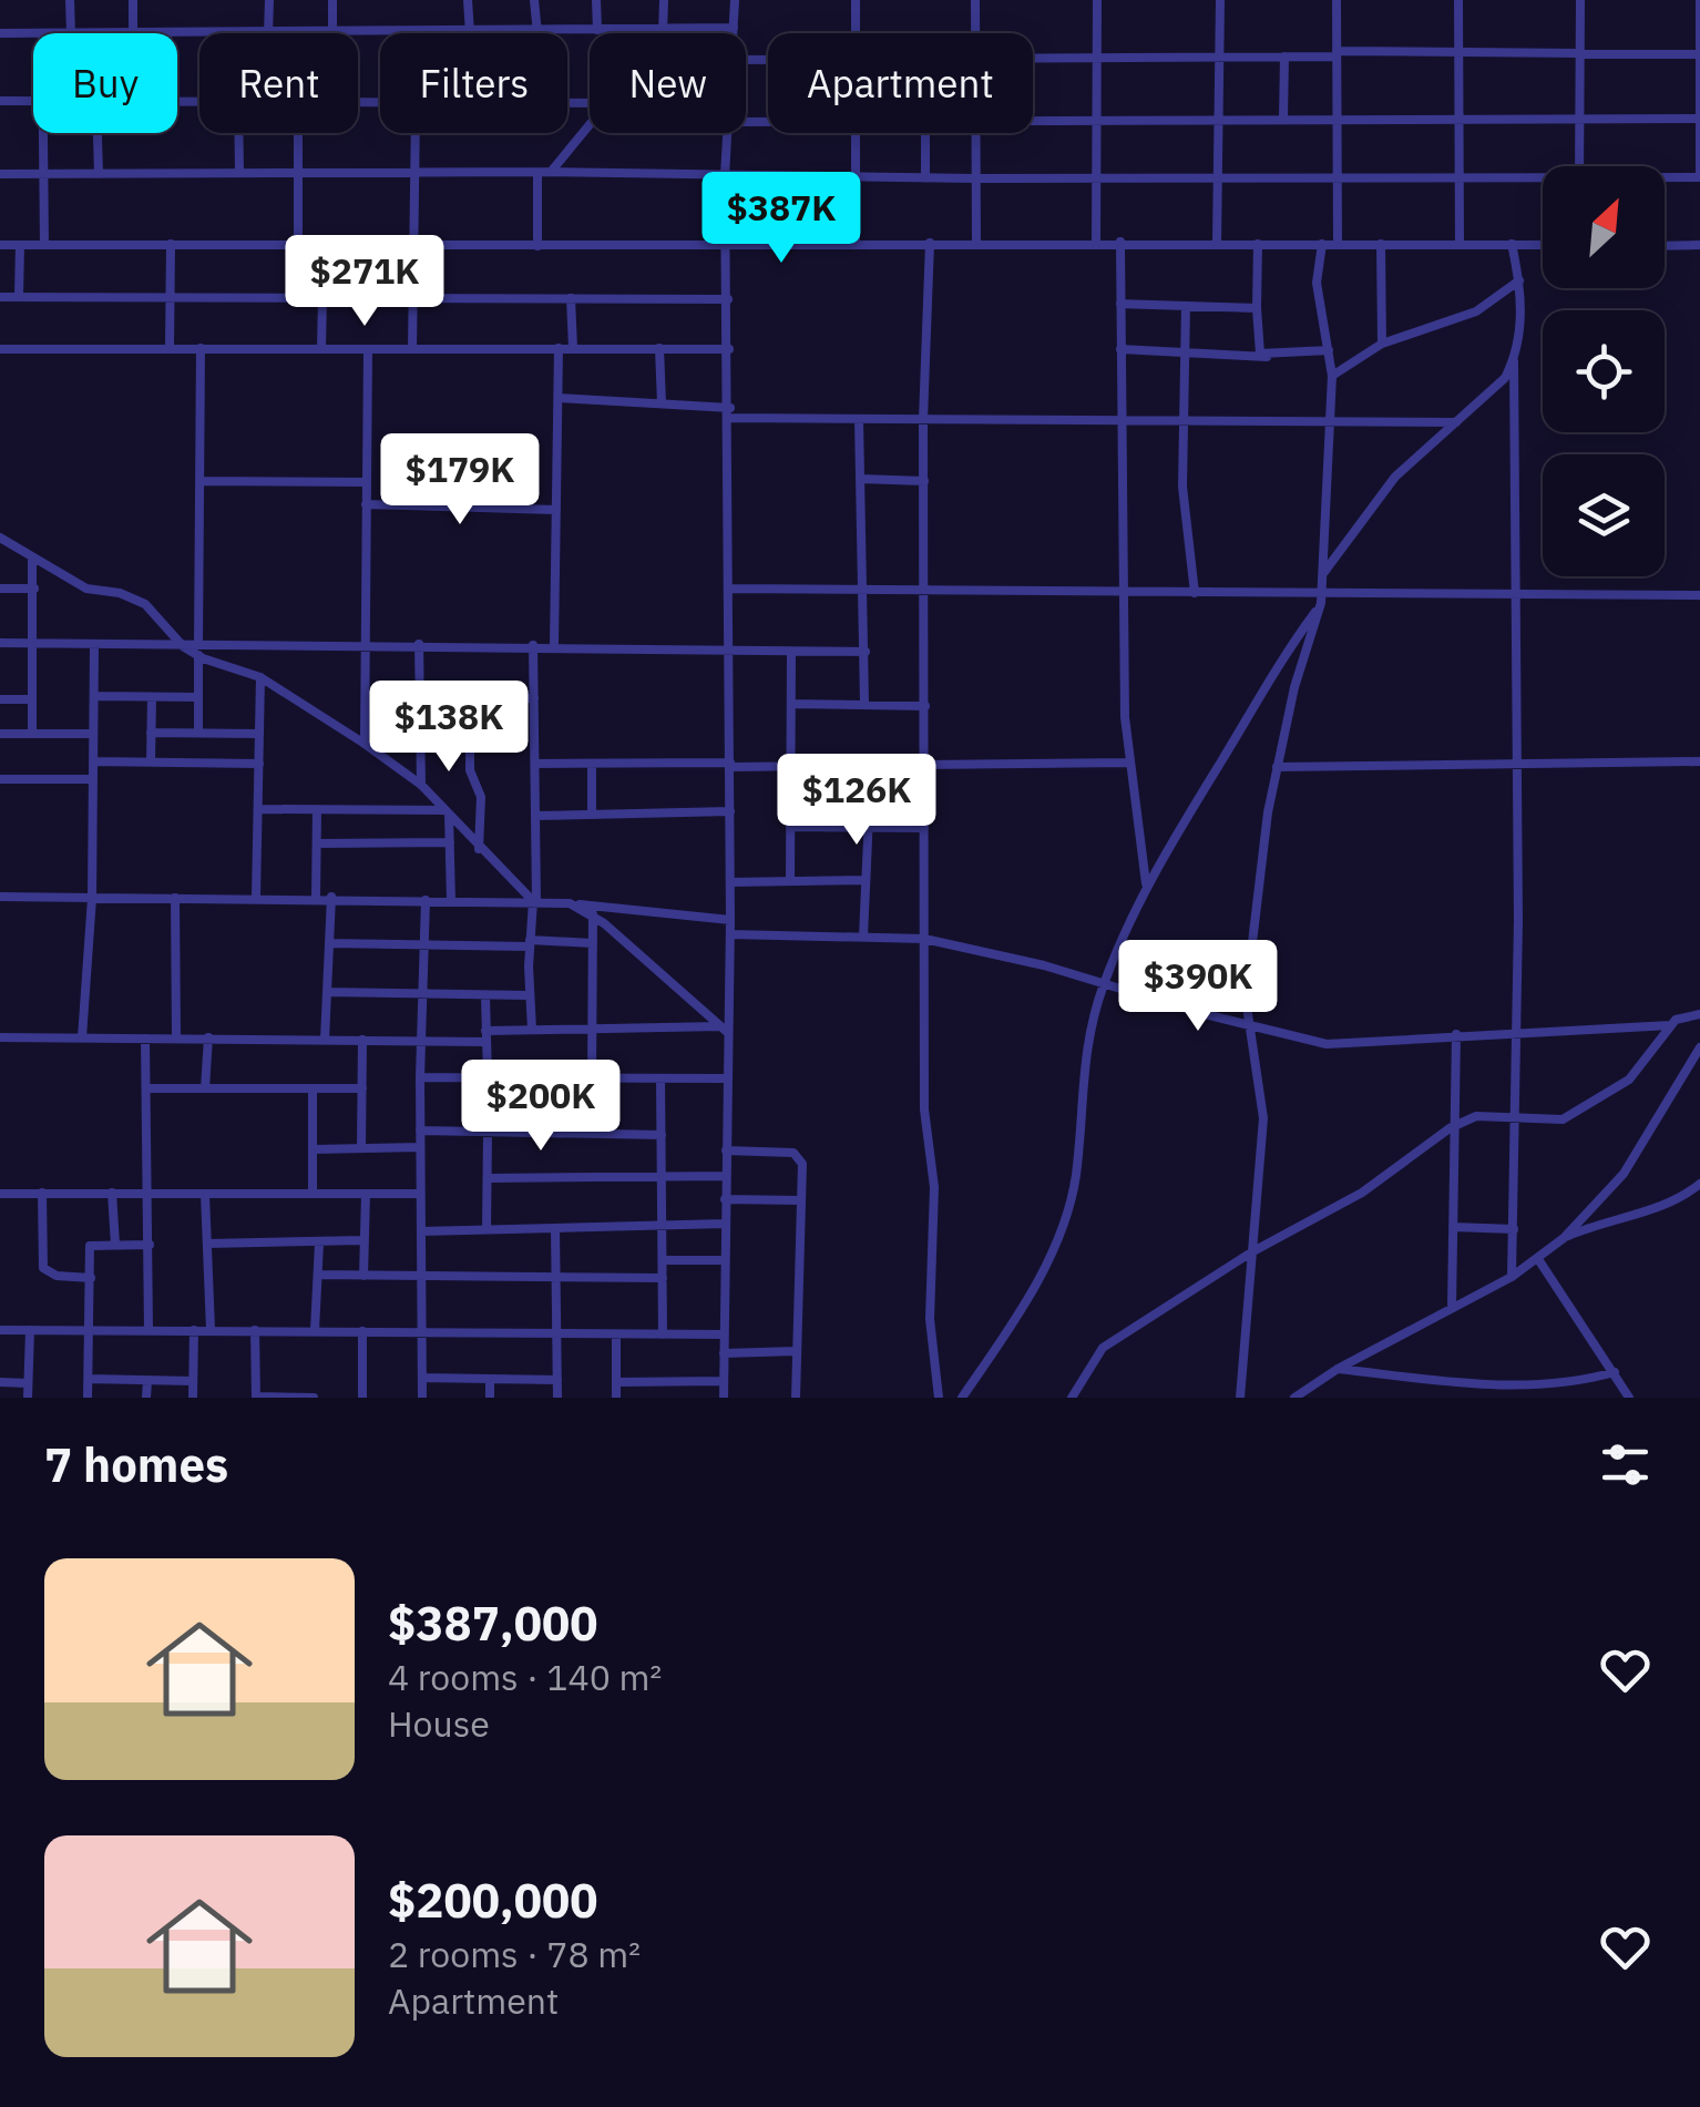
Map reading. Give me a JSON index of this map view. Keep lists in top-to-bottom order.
{
  "north": "top right",
  "page": {
    "chip": [
      "Buy",
      "Rent",
      "Filters",
      "New",
      "Apartment"
    ],
    "price": [
      "$387K",
      "$271K",
      "$179K",
      "$138K",
      "$126K",
      "$390K",
      "$200K"
    ],
    "heading": "7 homes",
    "list": [
      {
        "name": "$387,000",
        "note": "4 rooms · 140 m² · House"
      },
      {
        "name": "$200,000",
        "note": "2 rooms · 78 m² · Apartment"
      }
    ]
  }
}
